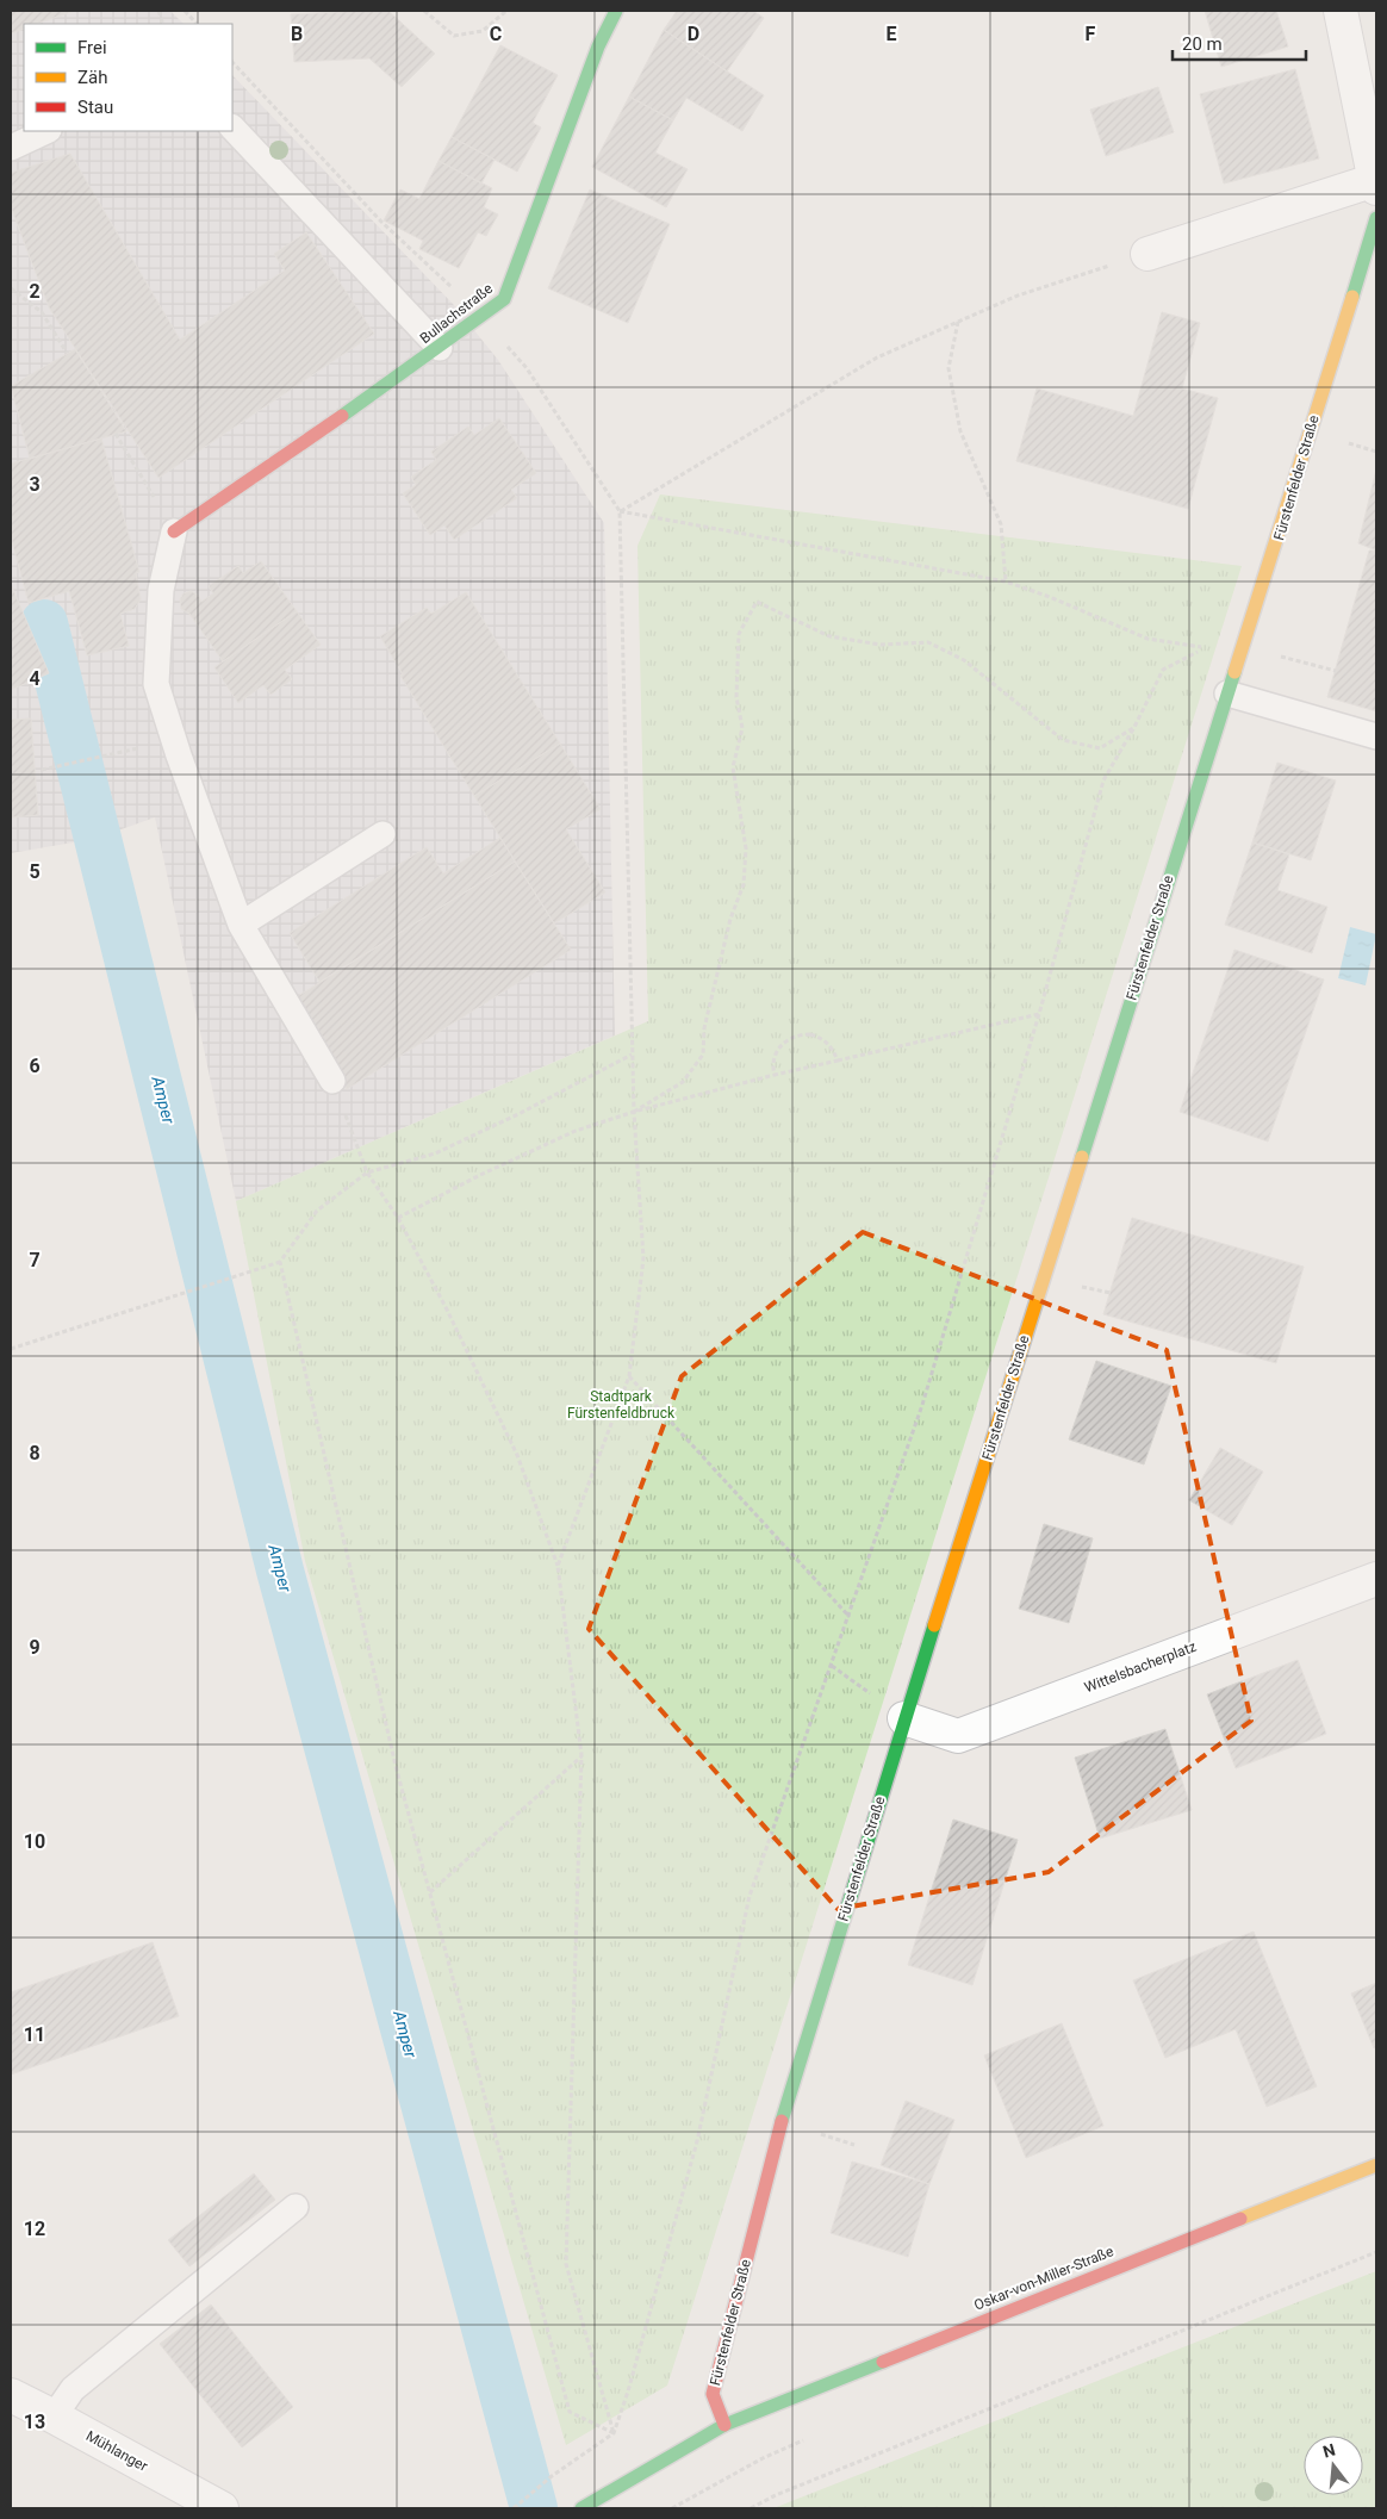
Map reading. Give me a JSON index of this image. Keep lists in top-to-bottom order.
{
  "streets": {
    "street": [
      "Bullachstraße",
      "Fürstenfelder Straße",
      "Wittelsbacherplatz",
      "Oskar-von-Miller-Straße",
      "Mühlanger"
    ]
  },
  "crossings": [
    ["Fürstenfelder Straße", "Wittelsbacherplatz"],
    ["Fürstenfelder Straße", "Oskar-von-Miller-Straße"]
  ],
  "water": ["Amper"],
  "parks": ["Stadtpark Fürstenfeldbruck"],
  "legend": ["Frei", "Zäh", "Stau"],
  "scale_bar": "20 m",
  "north": "top",
  "grid": {
    "columns": [
      "B",
      "C",
      "D",
      "E",
      "F"
    ],
    "rows": [
      "2",
      "3",
      "4",
      "5",
      "6",
      "7",
      "8",
      "9",
      "10",
      "11",
      "12",
      "13"
    ]
  }
}
